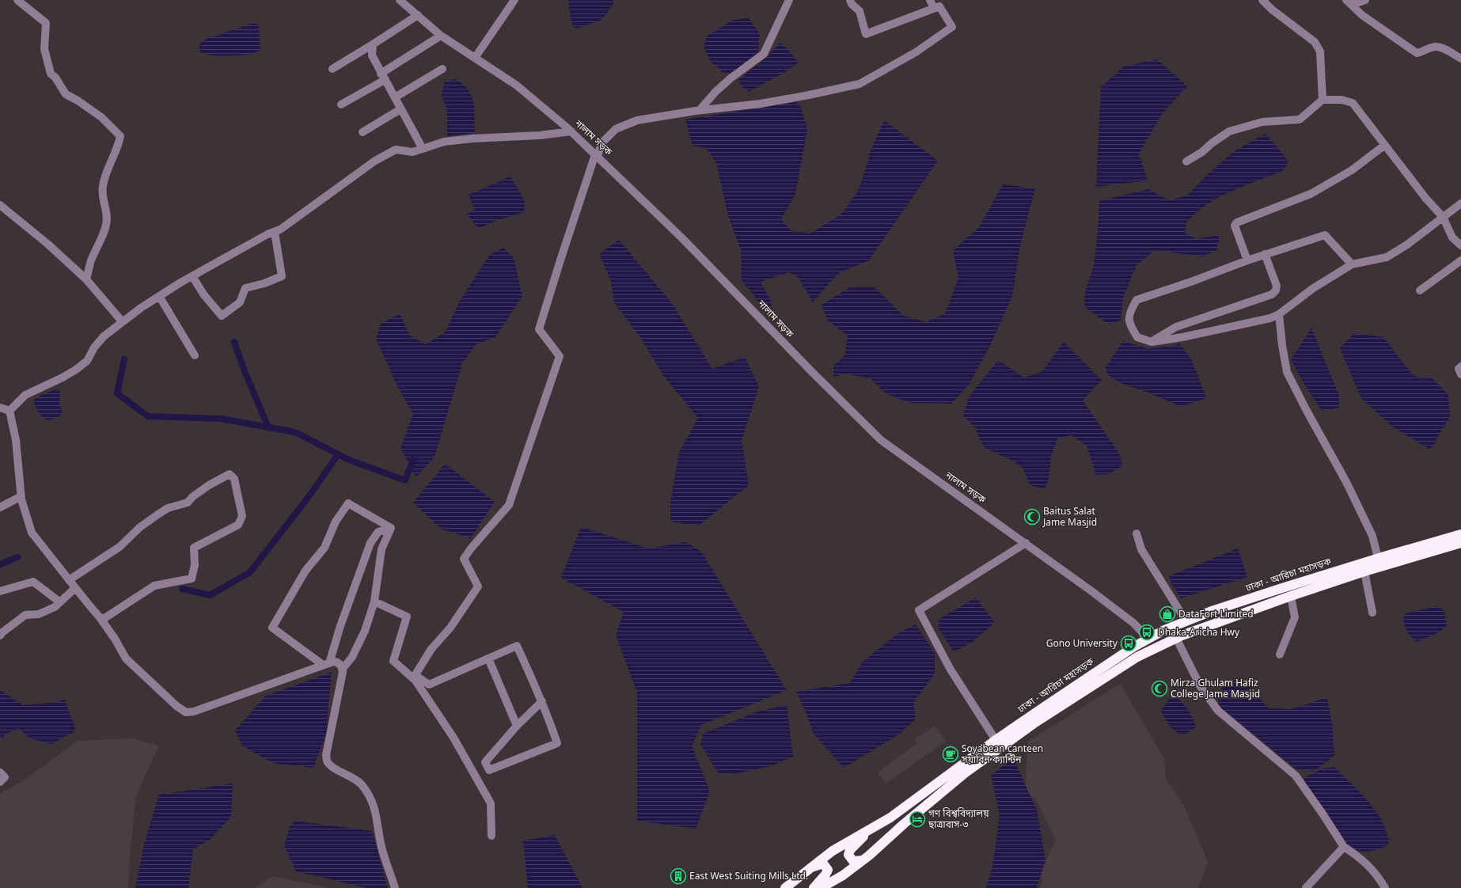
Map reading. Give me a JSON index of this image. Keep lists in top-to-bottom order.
{
  "streets": {
    "highway": ["ঢাকা - আরিচা মহাসড়ক"],
    "street": ["নালাম সড়ক"]
  },
  "crossings": [
    ["নালাম সড়ক", "ঢাকা - আরিচা মহাসড়ক"]
  ],
  "places": {
    "mosque": ["Baitus Salat Jame Masjid", "Mirza Ghulam Hafiz College Jame Masjid"],
    "shop": ["DataFort Limited"],
    "bus stop": ["Dhaka-Aricha Hwy", "Gono University"],
    "cafe": ["Soyabean canteen সয়াবিন ক্যান্টিন"],
    "hotel": ["গণ বিশ্ববিদ্যালয় ছাত্রাবাস-৩"],
    "building": ["East West Suiting Mills Ltd."]
  }
}
